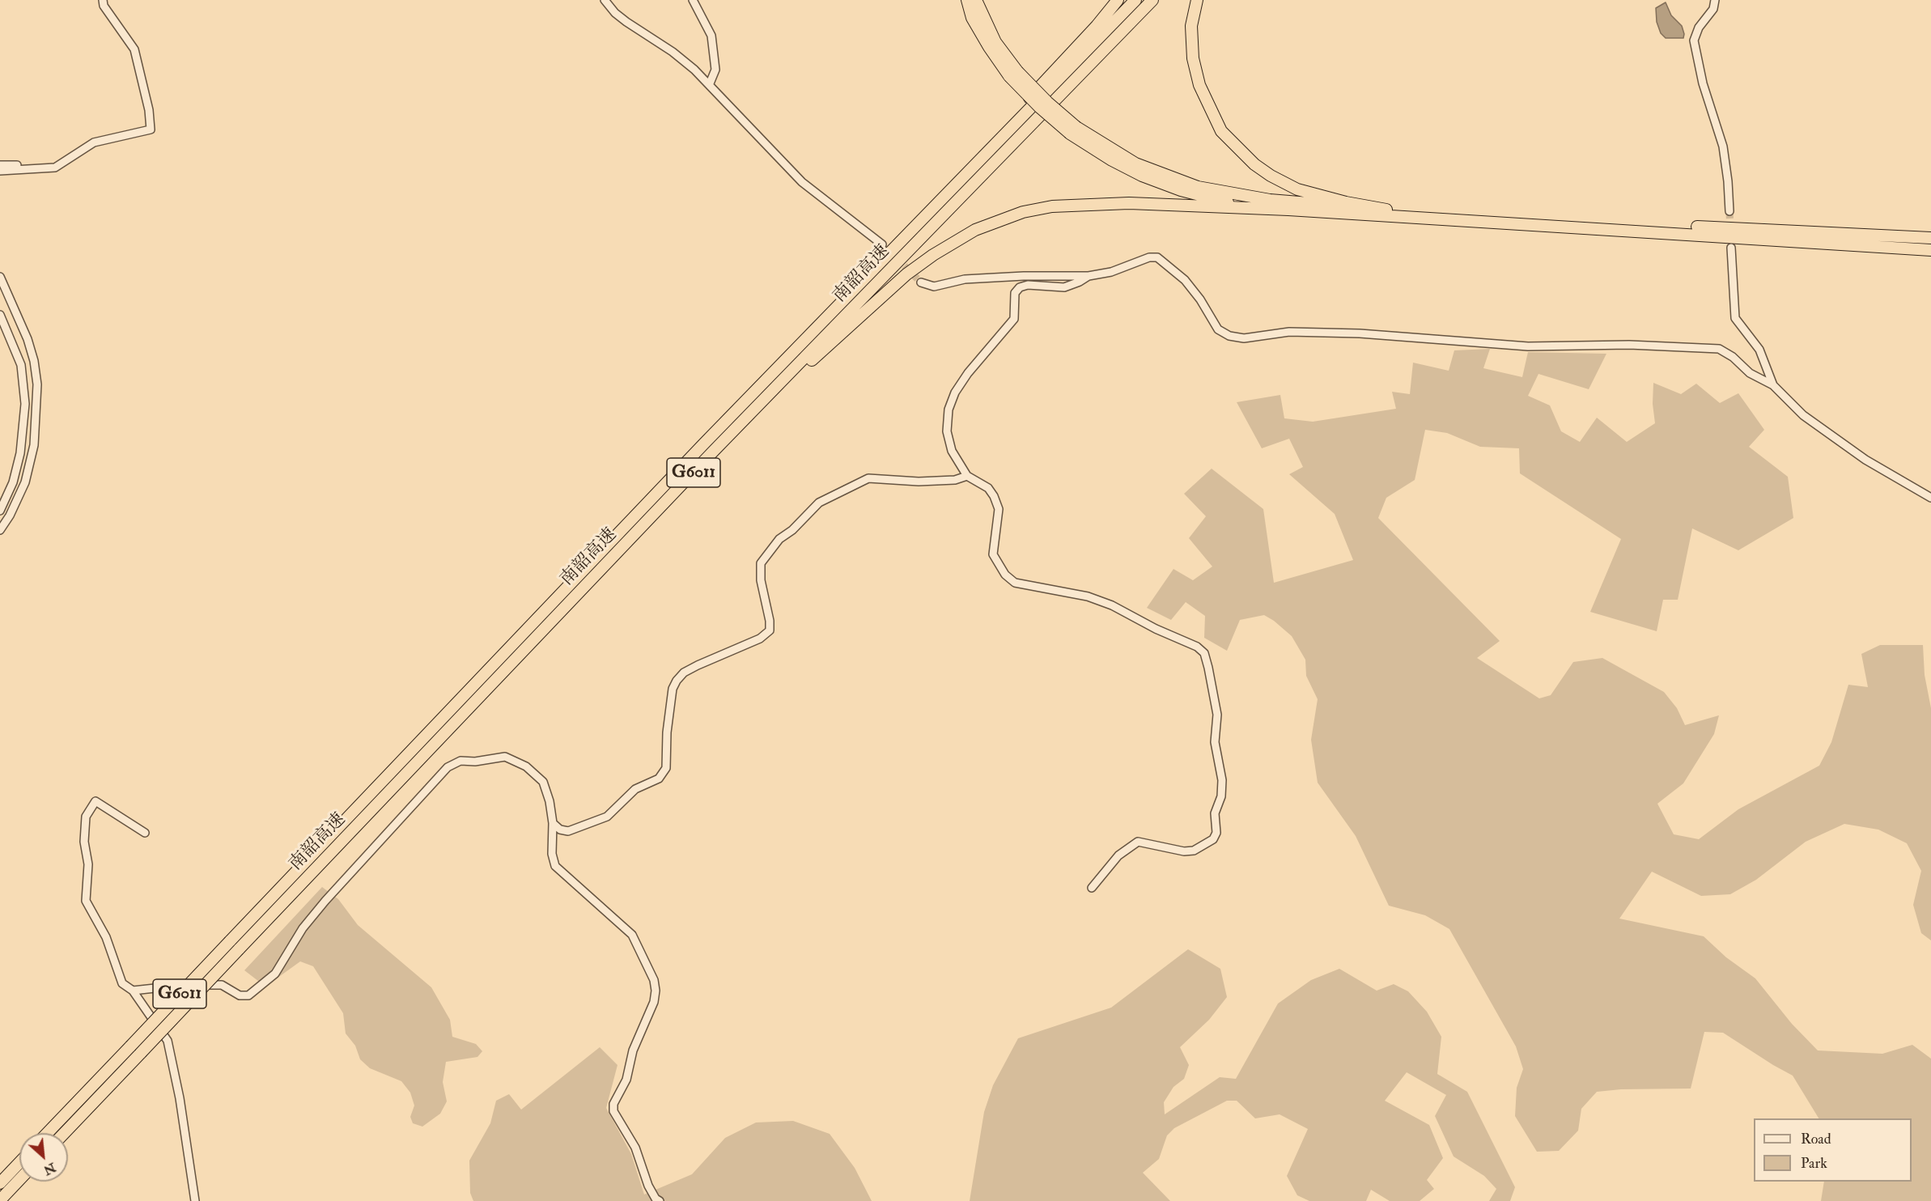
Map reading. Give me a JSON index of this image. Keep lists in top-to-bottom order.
{
  "streets": {
    "highway": ["南韶高速", "G6011"]
  },
  "legend": ["Road", "Park"],
  "north": "bottom right"
}
